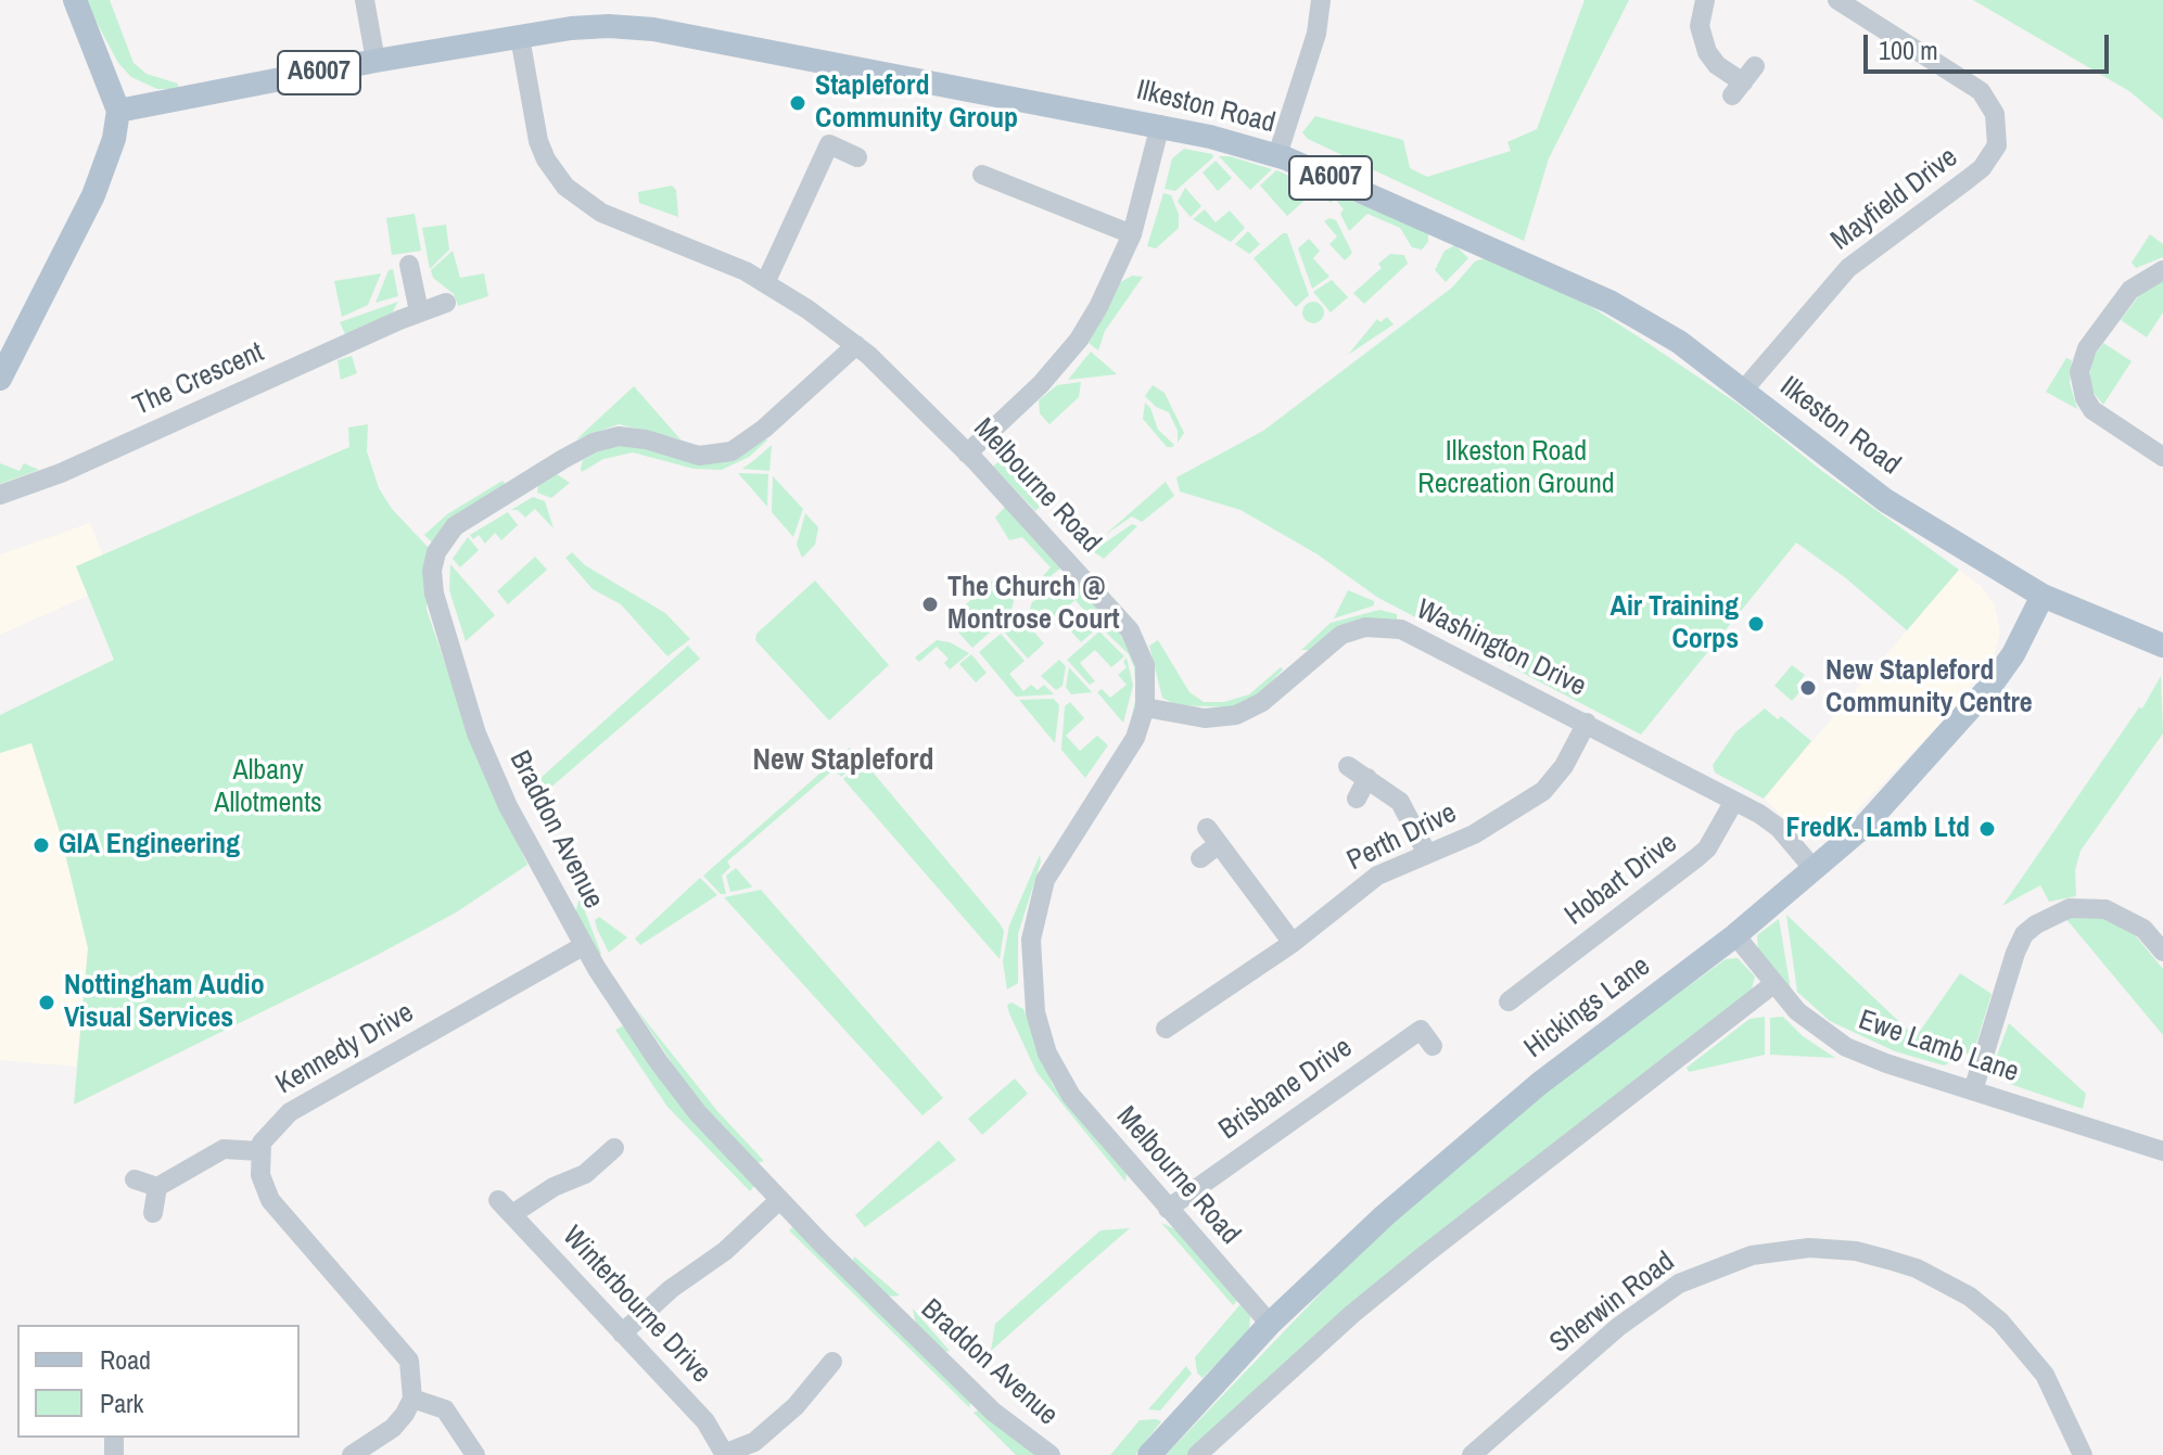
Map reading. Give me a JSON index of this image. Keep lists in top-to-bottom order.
{
  "streets": {
    "main road": ["A6007", "Ilkeston Road", "Hickings Lane"],
    "street": [
      "Mayfield Drive",
      "The Crescent",
      "Melbourne Road",
      "Washington Drive",
      "Braddon Avenue",
      "Perth Drive",
      "Hobart Drive",
      "Ewe Lamb Lane",
      "Kennedy Drive",
      "Brisbane Drive",
      "Sherwin Road",
      "Winterbourne Drive"
    ]
  },
  "crossings": [
    ["Ilkeston Road", "Mayfield Drive"],
    ["Ilkeston Road", "Melbourne Road"],
    ["Ilkeston Road", "Hickings Lane"],
    ["Melbourne Road", "Washington Drive"],
    ["Melbourne Road", "Braddon Avenue"],
    ["Melbourne Road", "Hickings Lane"],
    ["Melbourne Road", "Brisbane Drive"],
    ["Washington Drive", "Perth Drive"],
    ["Washington Drive", "Hobart Drive"],
    ["Washington Drive", "Hickings Lane"],
    ["Braddon Avenue", "Kennedy Drive"],
    ["Hickings Lane", "Ewe Lamb Lane"]
  ],
  "districts": ["New Stapleford"],
  "parks": ["Ilkeston Road Recreation Ground", "Albany Allotments"],
  "places": [
    "Stapleford Community Group",
    "The Church @ Montrose Court",
    "Air Training Corps",
    "New Stapleford Community Centre",
    "FredK. Lamb Ltd",
    "GIA Engineering",
    "Nottingham Audio Visual Services"
  ],
  "legend": ["Road", "Park"],
  "scale_bar": "100 m"
}
